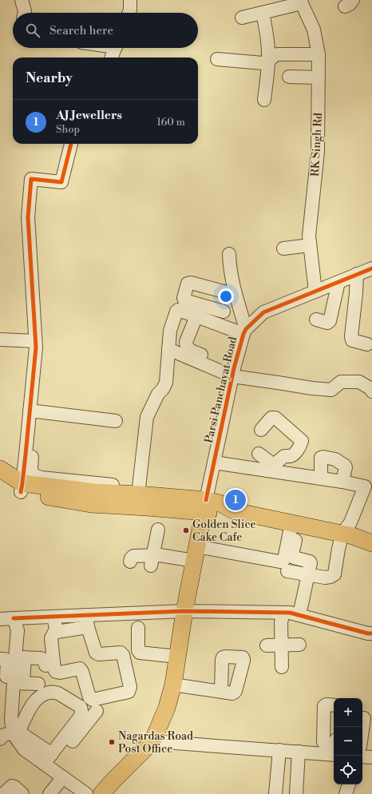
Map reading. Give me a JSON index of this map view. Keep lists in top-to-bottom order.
{
  "streets": {
    "street": ["RK Singh Rd", "Parsi Panchayat Road"]
  },
  "crossings": [
    ["RK Singh Rd", "Parsi Panchayat Road"]
  ],
  "places": ["Golden Slice Cake Cafe", "Nagardas Road Post Office"],
  "page": {
    "search": "Search here",
    "heading": "Nearby",
    "list": [
      {
        "mark": "1",
        "name": "AJ Jewellers",
        "note": "Shop",
        "value": "160 m"
      }
    ],
    "pins": "1",
    "map_buttons": ["+", "−"]
  }
}
